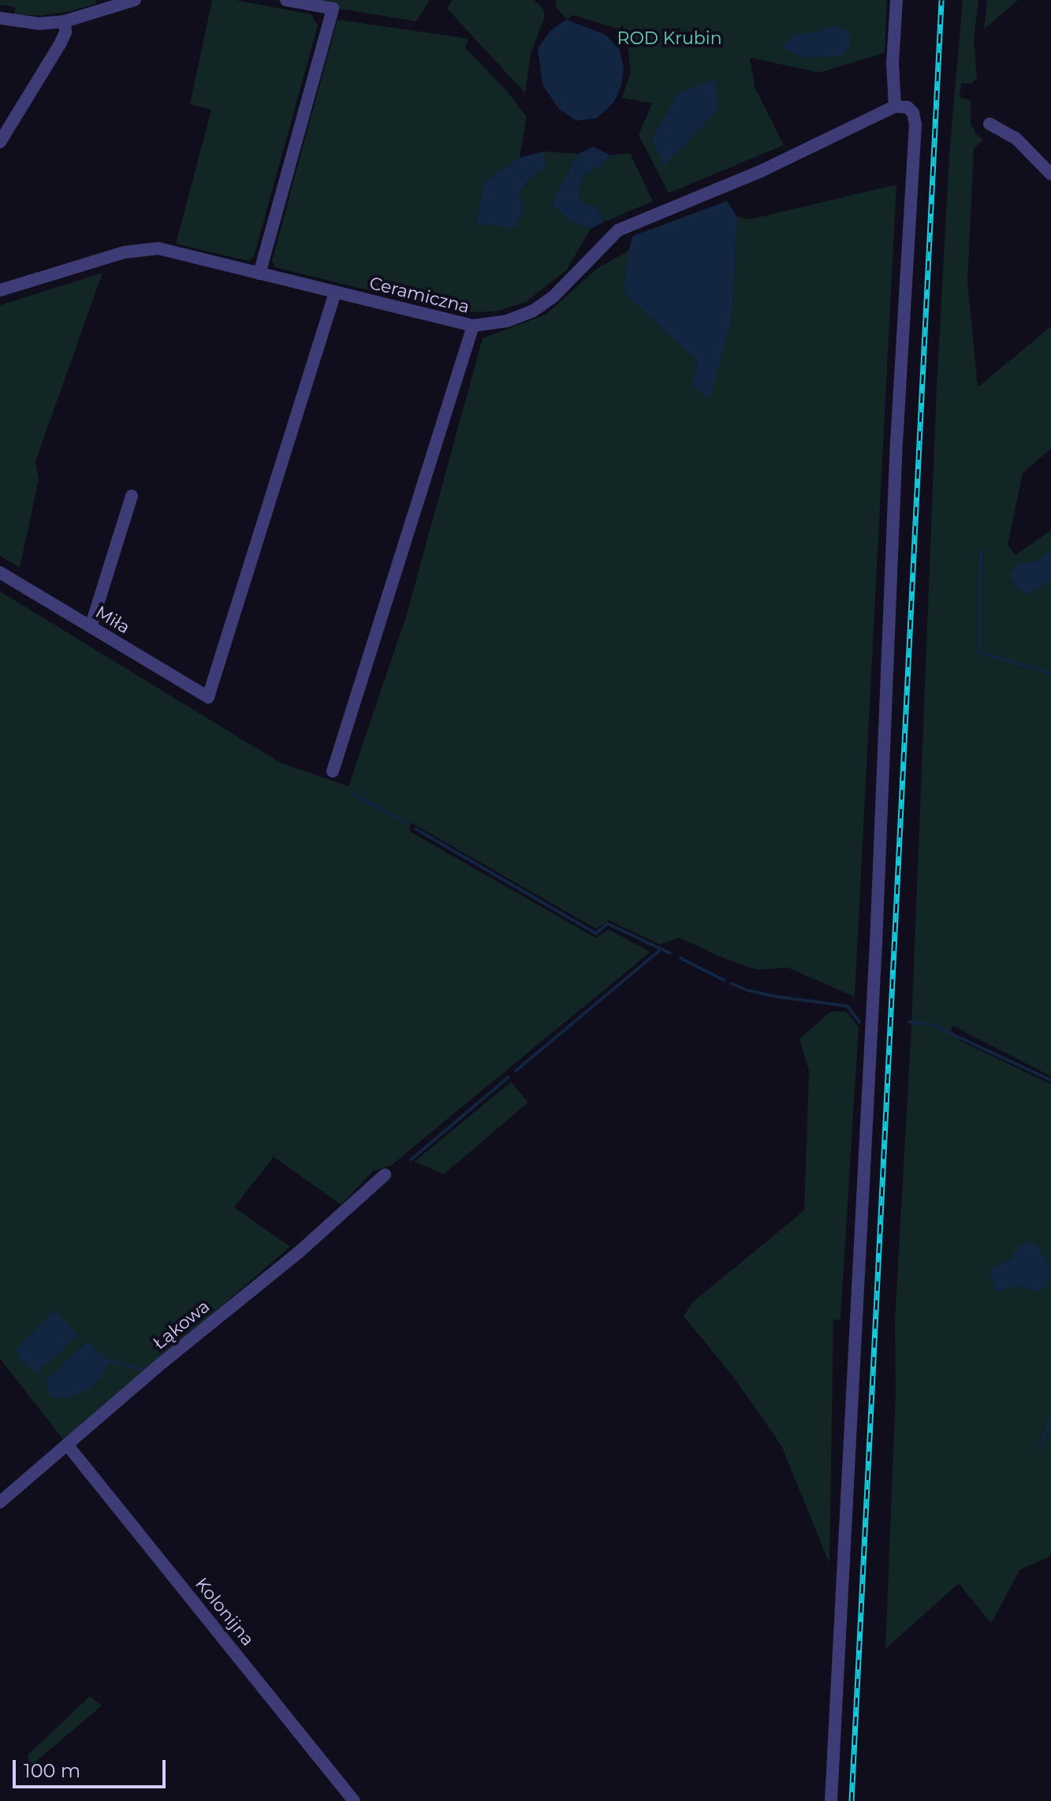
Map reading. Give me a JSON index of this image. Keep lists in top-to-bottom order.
{
  "streets": {
    "street": [
      "Ceramiczna",
      "Miła",
      "Łąkowa",
      "Kolonijna"
    ]
  },
  "crossings": [
    ["Ceramiczna", "Miła"],
    ["Łąkowa", "Kolonijna"]
  ],
  "parks": ["ROD Krubin"],
  "scale_bar": "100 m"
}
